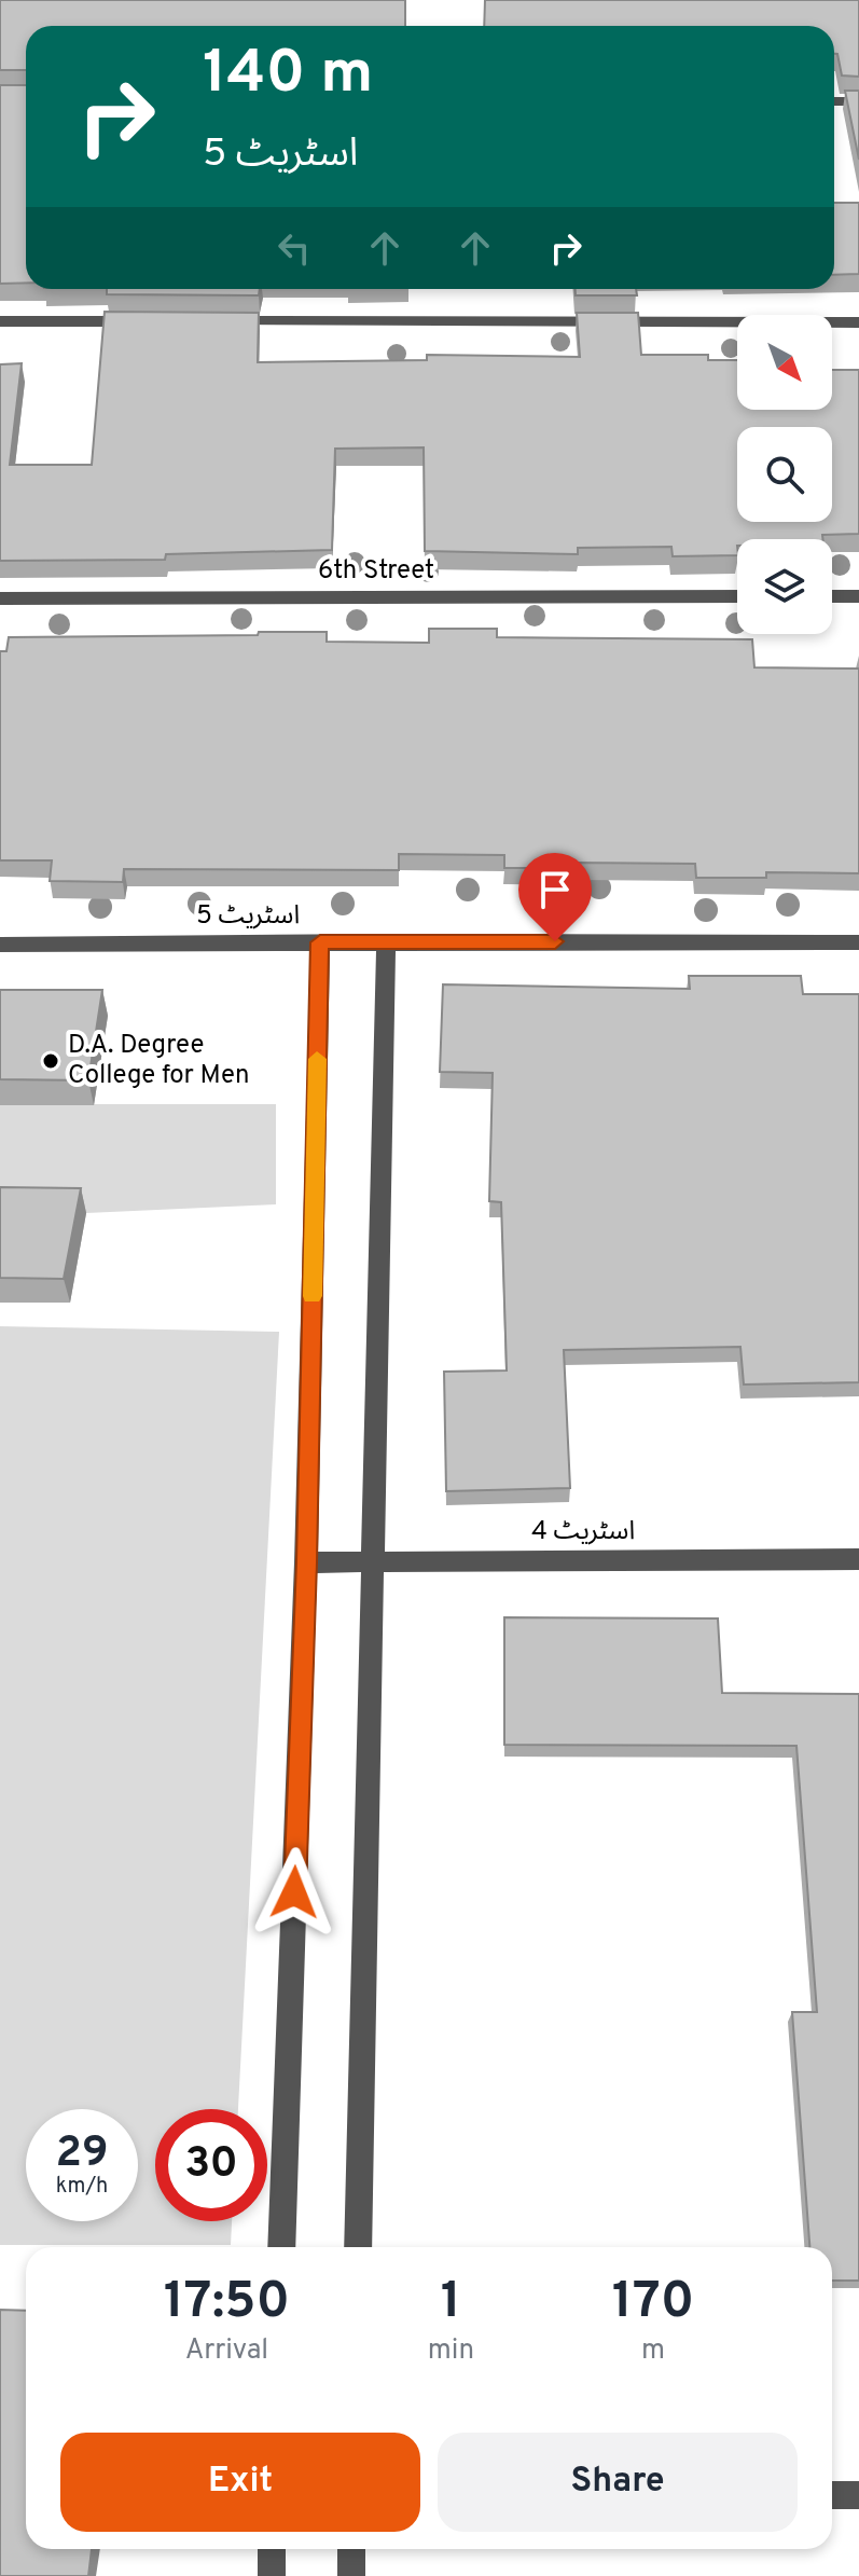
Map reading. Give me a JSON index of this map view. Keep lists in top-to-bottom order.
{
  "streets": {
    "street": ["6th Street", "اسٹریٹ 5", "اسٹریٹ 4"]
  },
  "places": ["D.A. Degree College for Men"],
  "north": "bottom right",
  "page": {
    "turn": ["140 m", "اسٹریٹ 5"],
    "speed": "29 km/h",
    "limit": "30",
    "eta": [
      "17:50",
      "Arrival",
      "1",
      "min",
      "170",
      "m"
    ],
    "buttons": ["Exit", "Share"]
  }
}
